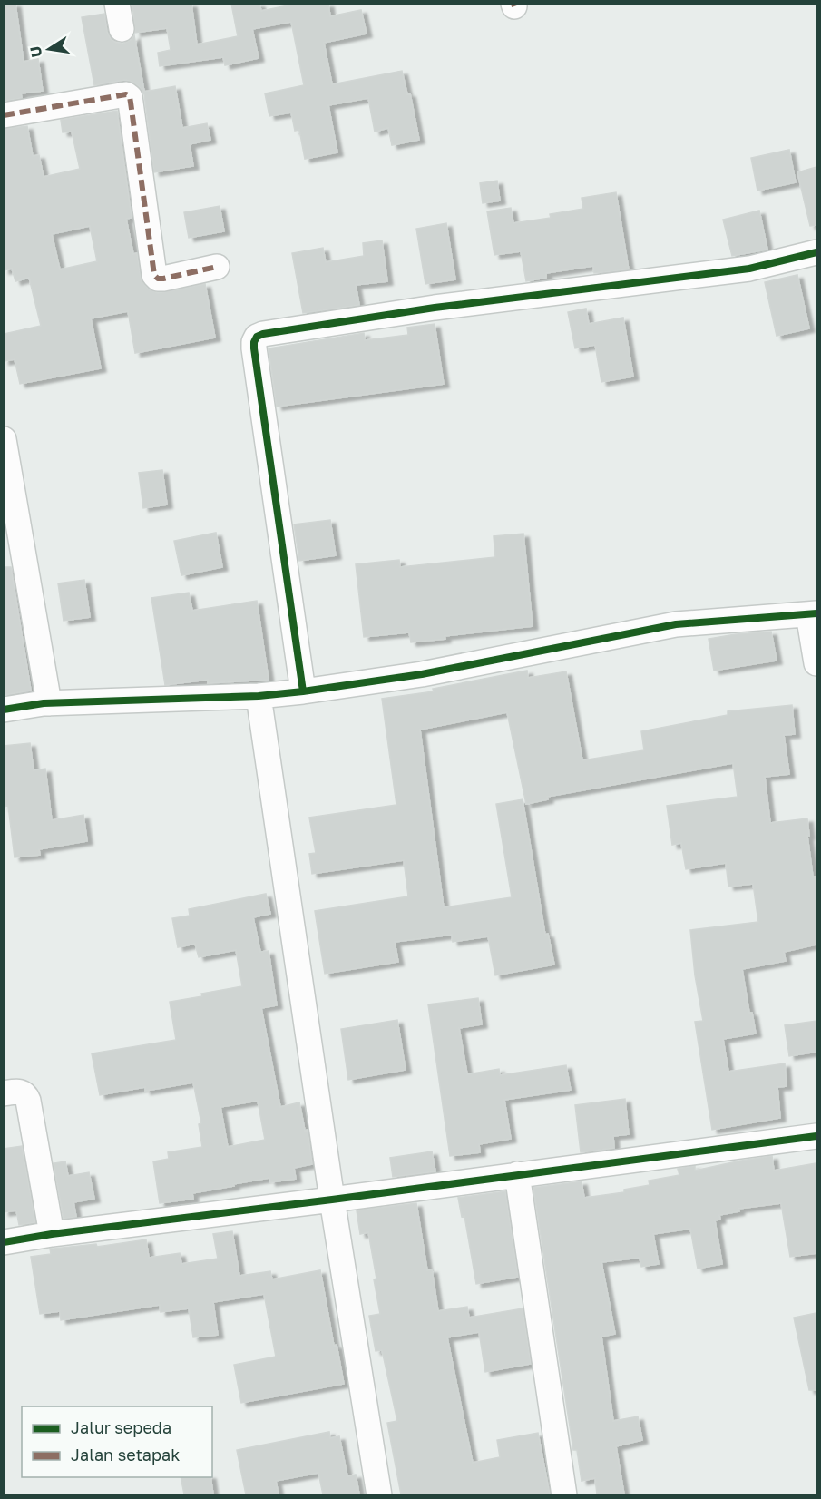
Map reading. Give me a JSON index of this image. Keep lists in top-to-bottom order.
{
  "legend": ["Jalur sepeda", "Jalan setapak"],
  "north": "left"
}
